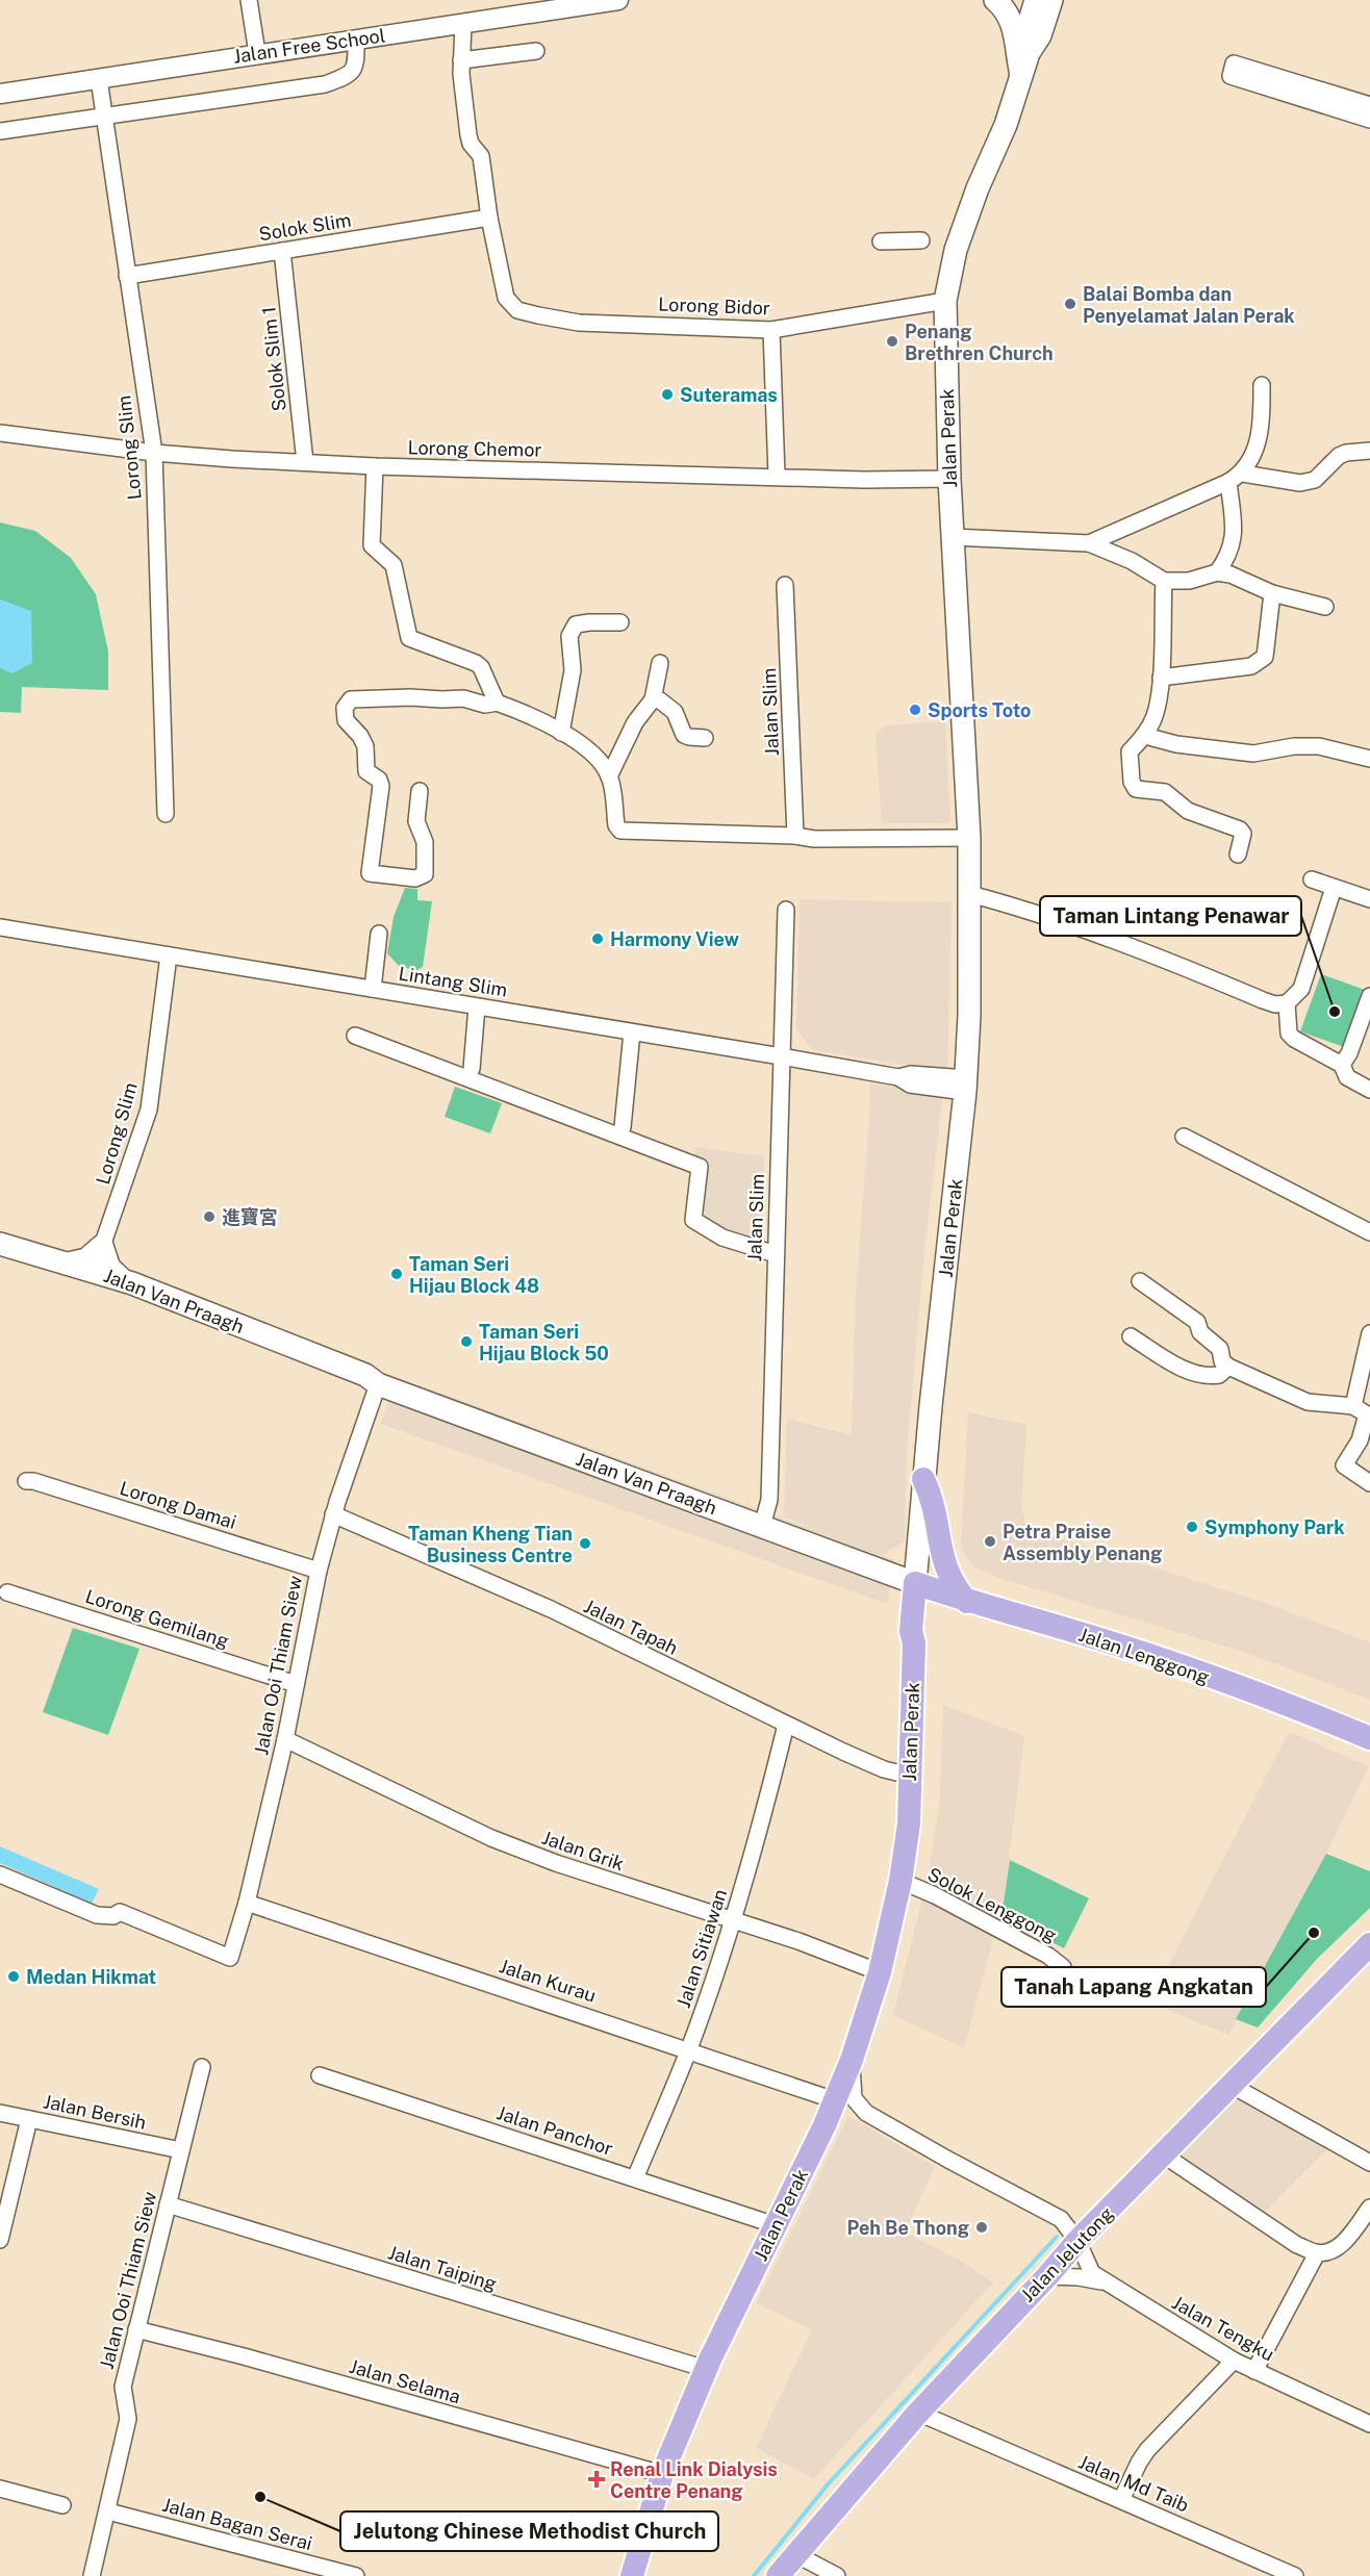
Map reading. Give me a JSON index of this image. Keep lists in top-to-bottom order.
{
  "streets": {
    "main road": [
      "Jalan Perak",
      "Jalan Van Praagh",
      "Jalan Lenggong",
      "Jalan Jelutong"
    ],
    "street": [
      "Jalan Free School",
      "Solok Slim",
      "Lorong Bidor",
      "Solok Slim 1",
      "Lorong Slim",
      "Lorong Chemor",
      "Jalan Slim",
      "Lintang Slim",
      "Lorong Damai",
      "Lorong Gemilang",
      "Jalan Tapah",
      "Jalan Ooi Thiam Siew",
      "Jalan Grik",
      "Solok Lenggong",
      "Jalan Sitiawan",
      "Jalan Kurau",
      "Jalan Bersih",
      "Jalan Panchor",
      "Jalan Taiping",
      "Jalan Tengku",
      "Jalan Selama",
      "Jalan Md Taib",
      "Jalan Bagan Serai"
    ]
  },
  "crossings": [
    ["Jalan Free School", "Lorong Slim"],
    ["Solok Slim", "Lorong Bidor"],
    ["Solok Slim", "Solok Slim 1"],
    ["Solok Slim", "Lorong Slim"],
    ["Lorong Bidor", "Jalan Perak"],
    ["Solok Slim 1", "Lorong Chemor"],
    ["Jalan Perak", "Lorong Chemor"],
    ["Jalan Perak", "Lintang Slim"],
    ["Jalan Perak", "Jalan Van Praagh"],
    ["Jalan Perak", "Jalan Tapah"],
    ["Jalan Perak", "Jalan Lenggong"],
    ["Jalan Perak", "Jalan Grik"],
    ["Jalan Perak", "Solok Lenggong"],
    ["Jalan Perak", "Jalan Kurau"],
    ["Jalan Perak", "Jalan Panchor"],
    ["Jalan Perak", "Jalan Taiping"],
    ["Jalan Perak", "Jalan Tengku"],
    ["Jalan Perak", "Jalan Selama"],
    ["Lorong Slim", "Lorong Chemor"],
    ["Lorong Slim", "Lintang Slim"],
    ["Lorong Slim", "Jalan Van Praagh"],
    ["Jalan Slim", "Lintang Slim"],
    ["Jalan Slim", "Jalan Van Praagh"],
    ["Jalan Van Praagh", "Jalan Lenggong"],
    ["Jalan Van Praagh", "Jalan Ooi Thiam Siew"],
    ["Lorong Damai", "Jalan Ooi Thiam Siew"],
    ["Lorong Gemilang", "Jalan Ooi Thiam Siew"],
    ["Jalan Tapah", "Jalan Ooi Thiam Siew"],
    ["Jalan Tapah", "Jalan Sitiawan"],
    ["Jalan Ooi Thiam Siew", "Jalan Grik"],
    ["Jalan Ooi Thiam Siew", "Jalan Kurau"],
    ["Jalan Ooi Thiam Siew", "Jalan Bersih"],
    ["Jalan Ooi Thiam Siew", "Jalan Taiping"],
    ["Jalan Ooi Thiam Siew", "Jalan Selama"],
    ["Jalan Ooi Thiam Siew", "Jalan Bagan Serai"],
    ["Jalan Grik", "Jalan Sitiawan"],
    ["Jalan Sitiawan", "Jalan Kurau"],
    ["Jalan Sitiawan", "Jalan Panchor"],
    ["Jalan Jelutong", "Jalan Tengku"],
    ["Jalan Jelutong", "Jalan Md Taib"]
  ],
  "places": {
    "other": [
      "Balai Bomba dan Penyelamat Jalan Perak",
      "Penang Brethren Church",
      "Suteramas",
      "Sports Toto",
      "Harmony View",
      "Taman Lintang Penawar",
      "進寶宮",
      "Taman Seri Hijau Block 48",
      "Taman Seri Hijau Block 50",
      "Symphony Park",
      "Petra Praise Assembly Penang",
      "Taman Kheng Tian Business Centre",
      "Tanah Lapang Angkatan",
      "Medan Hikmat",
      "Peh Be Thong",
      "Jelutong Chinese Methodist Church"
    ],
    "health": ["Renal Link Dialysis Centre Penang"]
  }
}
